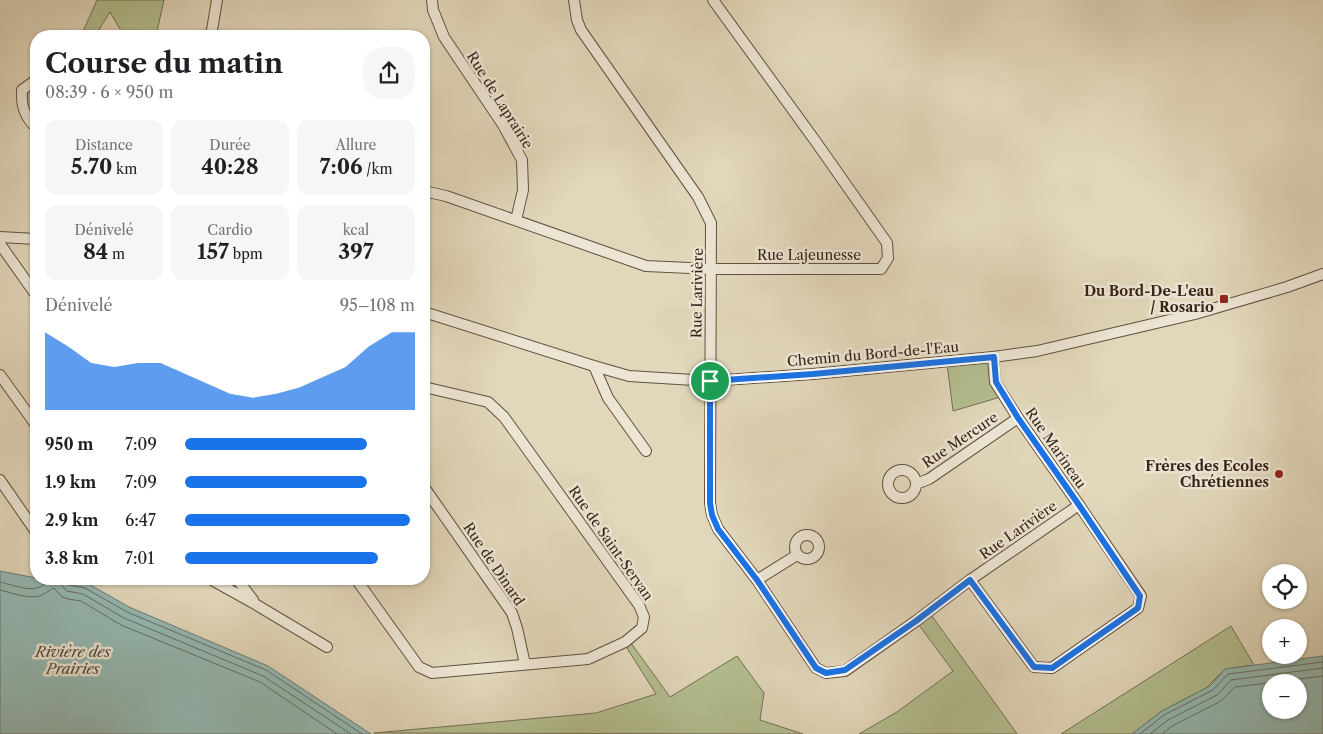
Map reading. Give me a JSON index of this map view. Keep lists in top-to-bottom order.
{
  "streets": {
    "street": [
      "Rue de Laprairie",
      "Rue Lajeunesse",
      "Rue Larivière",
      "Chemin du Bord-de-l'Eau",
      "Rue Mercure",
      "Rue Marineau",
      "Rue de Saint-Servan",
      "Rue de Dinard"
    ]
  },
  "crossings": [
    ["Rue de Laprairie", "Rue Lajeunesse"],
    ["Rue Lajeunesse", "Rue Larivière"],
    ["Rue Larivière", "Chemin du Bord-de-l'Eau"],
    ["Rue Larivière", "Rue Marineau"],
    ["Chemin du Bord-de-l'Eau", "Rue Marineau"],
    ["Rue Mercure", "Rue Marineau"],
    ["Rue de Saint-Servan", "Rue de Dinard"]
  ],
  "water": ["Rivière des Prairies"],
  "places": {
    "transit": ["Du Bord-De-L'eau / Rosario"],
    "other": ["Frères des Ecoles Chrétiennes"]
  },
  "page": {
    "heading": ["Course du matin", "08:39 · 6 × 950 m"],
    "stats": [
      ["Distance", "5.70 km"],
      ["Durée", "40:28"],
      ["Allure", "7:06 /km"],
      ["Dénivelé", "84 m"],
      ["Cardio", "157 bpm"],
      ["kcal", "397"]
    ],
    "chart": ["Dénivelé", "95–108 m"],
    "list": [
      {
        "name": "950 m",
        "note": "7:09"
      },
      {
        "name": "1.9 km",
        "note": "7:09"
      },
      {
        "name": "2.9 km",
        "note": "6:47"
      },
      {
        "name": "3.8 km",
        "note": "7:01"
      }
    ],
    "map_buttons": ["+", "−"]
  }
}
